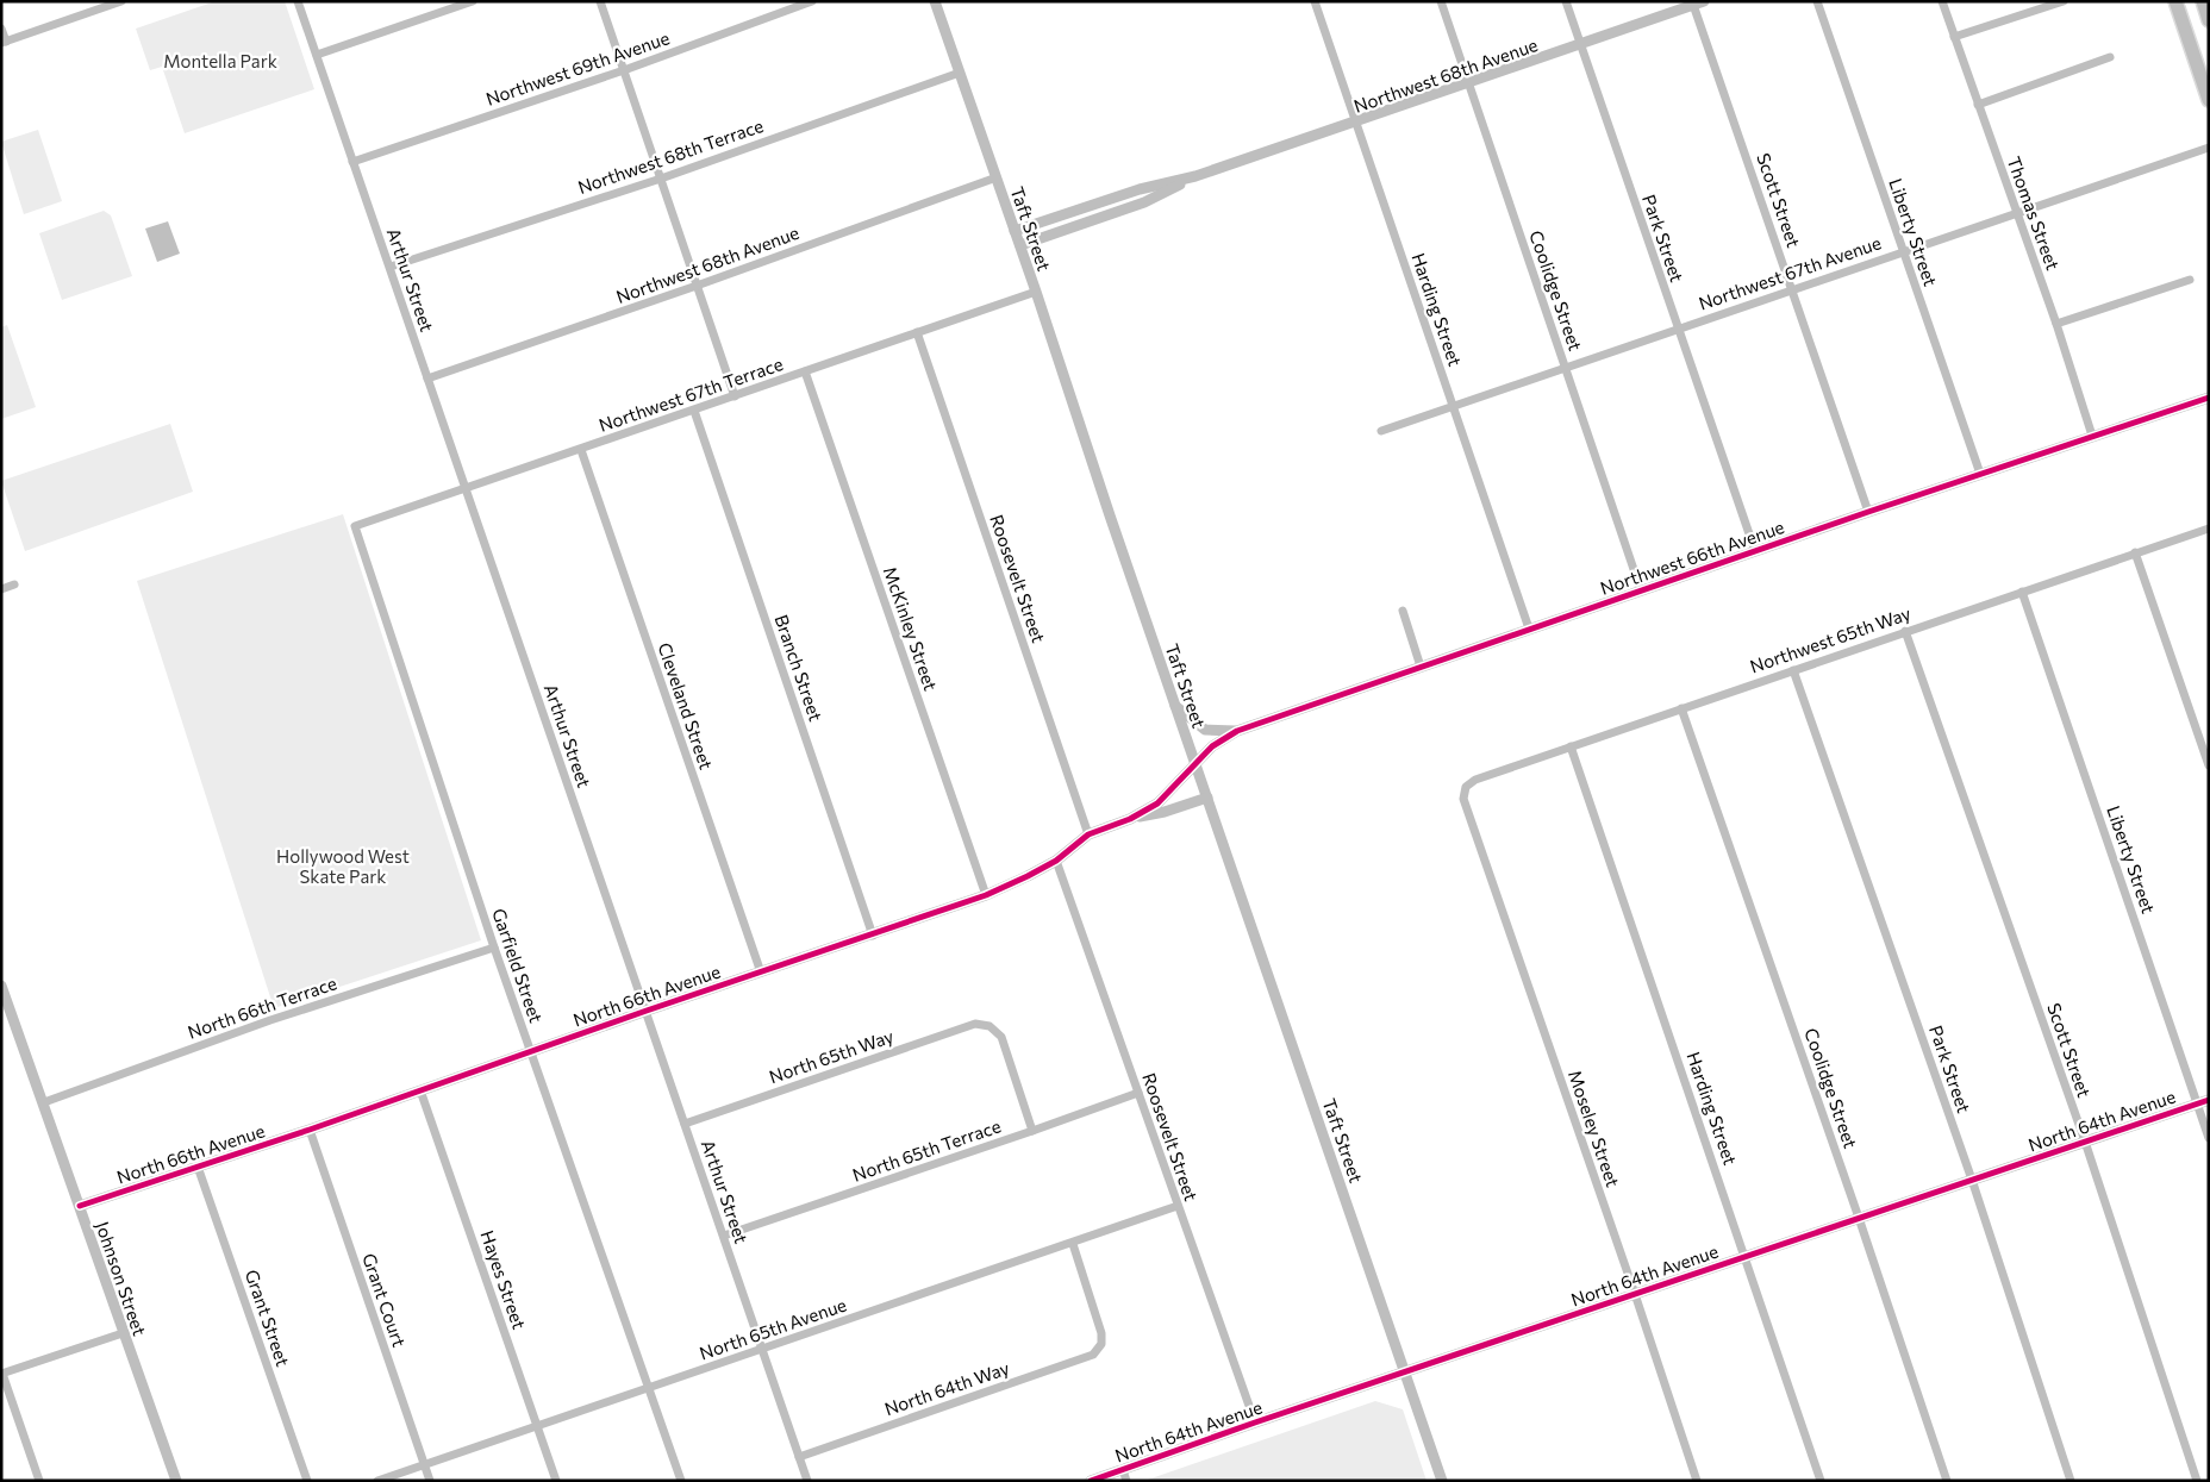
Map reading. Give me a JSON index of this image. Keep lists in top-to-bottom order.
{
  "streets": {
    "street": [
      "Northwest 69th Avenue",
      "Northwest 68th Avenue",
      "Northwest 68th Terrace",
      "Scott Street",
      "Thomas Street",
      "Taft Street",
      "Liberty Street",
      "Park Street",
      "Northwest 67th Avenue",
      "Arthur Street",
      "Coolidge Street",
      "Harding Street",
      "Northwest 67th Terrace",
      "Northwest 66th Avenue",
      "Roosevelt Street",
      "McKinley Street",
      "Northwest 65th Way",
      "Branch Street",
      "Cleveland Street",
      "Garfield Street",
      "North 66th Avenue",
      "North 66th Terrace",
      "North 65th Way",
      "North 64th Avenue",
      "Moseley Street",
      "North 65th Terrace",
      "Johnson Street",
      "Hayes Street",
      "Grant Court",
      "Grant Street",
      "North 65th Avenue",
      "North 64th Way"
    ]
  },
  "crossings": [
    ["Northwest 69th Avenue", "Arthur Street"],
    ["Northwest 68th Avenue", "Scott Street"],
    ["Northwest 68th Avenue", "Taft Street"],
    ["Northwest 68th Avenue", "Park Street"],
    ["Northwest 68th Avenue", "Arthur Street"],
    ["Northwest 68th Avenue", "Coolidge Street"],
    ["Northwest 68th Avenue", "Harding Street"],
    ["Northwest 68th Terrace", "Taft Street"],
    ["Northwest 68th Terrace", "Arthur Street"],
    ["Scott Street", "Northwest 67th Avenue"],
    ["Scott Street", "Northwest 66th Avenue"],
    ["Scott Street", "Northwest 65th Way"],
    ["Scott Street", "North 64th Avenue"],
    ["Thomas Street", "Northwest 67th Avenue"],
    ["Thomas Street", "Northwest 66th Avenue"],
    ["Taft Street", "Northwest 67th Terrace"],
    ["Taft Street", "Northwest 66th Avenue"],
    ["Taft Street", "North 66th Avenue"],
    ["Taft Street", "North 64th Avenue"],
    ["Liberty Street", "Northwest 67th Avenue"],
    ["Liberty Street", "Northwest 66th Avenue"],
    ["Liberty Street", "Northwest 65th Way"],
    ["Liberty Street", "North 64th Avenue"],
    ["Park Street", "Northwest 67th Avenue"],
    ["Park Street", "Northwest 66th Avenue"],
    ["Park Street", "Northwest 65th Way"],
    ["Park Street", "North 64th Avenue"],
    ["Northwest 67th Avenue", "Coolidge Street"],
    ["Northwest 67th Avenue", "Harding Street"],
    ["Arthur Street", "Northwest 67th Terrace"],
    ["Arthur Street", "North 66th Avenue"],
    ["Arthur Street", "North 65th Way"],
    ["Arthur Street", "North 65th Terrace"],
    ["Arthur Street", "North 65th Avenue"],
    ["Arthur Street", "North 64th Way"],
    ["Coolidge Street", "Northwest 66th Avenue"],
    ["Coolidge Street", "Northwest 65th Way"],
    ["Coolidge Street", "North 64th Avenue"],
    ["Harding Street", "Northwest 66th Avenue"],
    ["Harding Street", "Northwest 65th Way"],
    ["Harding Street", "North 64th Avenue"],
    ["Northwest 67th Terrace", "Roosevelt Street"],
    ["Northwest 67th Terrace", "McKinley Street"],
    ["Northwest 67th Terrace", "Branch Street"],
    ["Northwest 67th Terrace", "Cleveland Street"],
    ["Northwest 67th Terrace", "Garfield Street"],
    ["Northwest 66th Avenue", "North 66th Avenue"],
    ["Roosevelt Street", "North 66th Avenue"],
    ["Roosevelt Street", "North 64th Avenue"],
    ["Roosevelt Street", "North 65th Terrace"],
    ["Roosevelt Street", "North 65th Avenue"],
    ["McKinley Street", "North 66th Avenue"],
    ["Northwest 65th Way", "Moseley Street"],
    ["Branch Street", "North 66th Avenue"],
    ["Cleveland Street", "North 66th Avenue"],
    ["Garfield Street", "North 66th Avenue"],
    ["Garfield Street", "North 66th Terrace"],
    ["Garfield Street", "North 65th Avenue"],
    ["North 66th Avenue", "Johnson Street"],
    ["North 66th Avenue", "Hayes Street"],
    ["North 66th Avenue", "Grant Court"],
    ["North 66th Avenue", "Grant Street"],
    ["North 66th Terrace", "Johnson Street"],
    ["North 65th Way", "North 65th Terrace"],
    ["North 64th Avenue", "Moseley Street"],
    ["Hayes Street", "North 65th Avenue"],
    ["Grant Court", "North 65th Avenue"],
    ["North 65th Avenue", "North 64th Way"]
  ],
  "parks": ["Montella Park", "Hollywood West Skate Park"]
}
